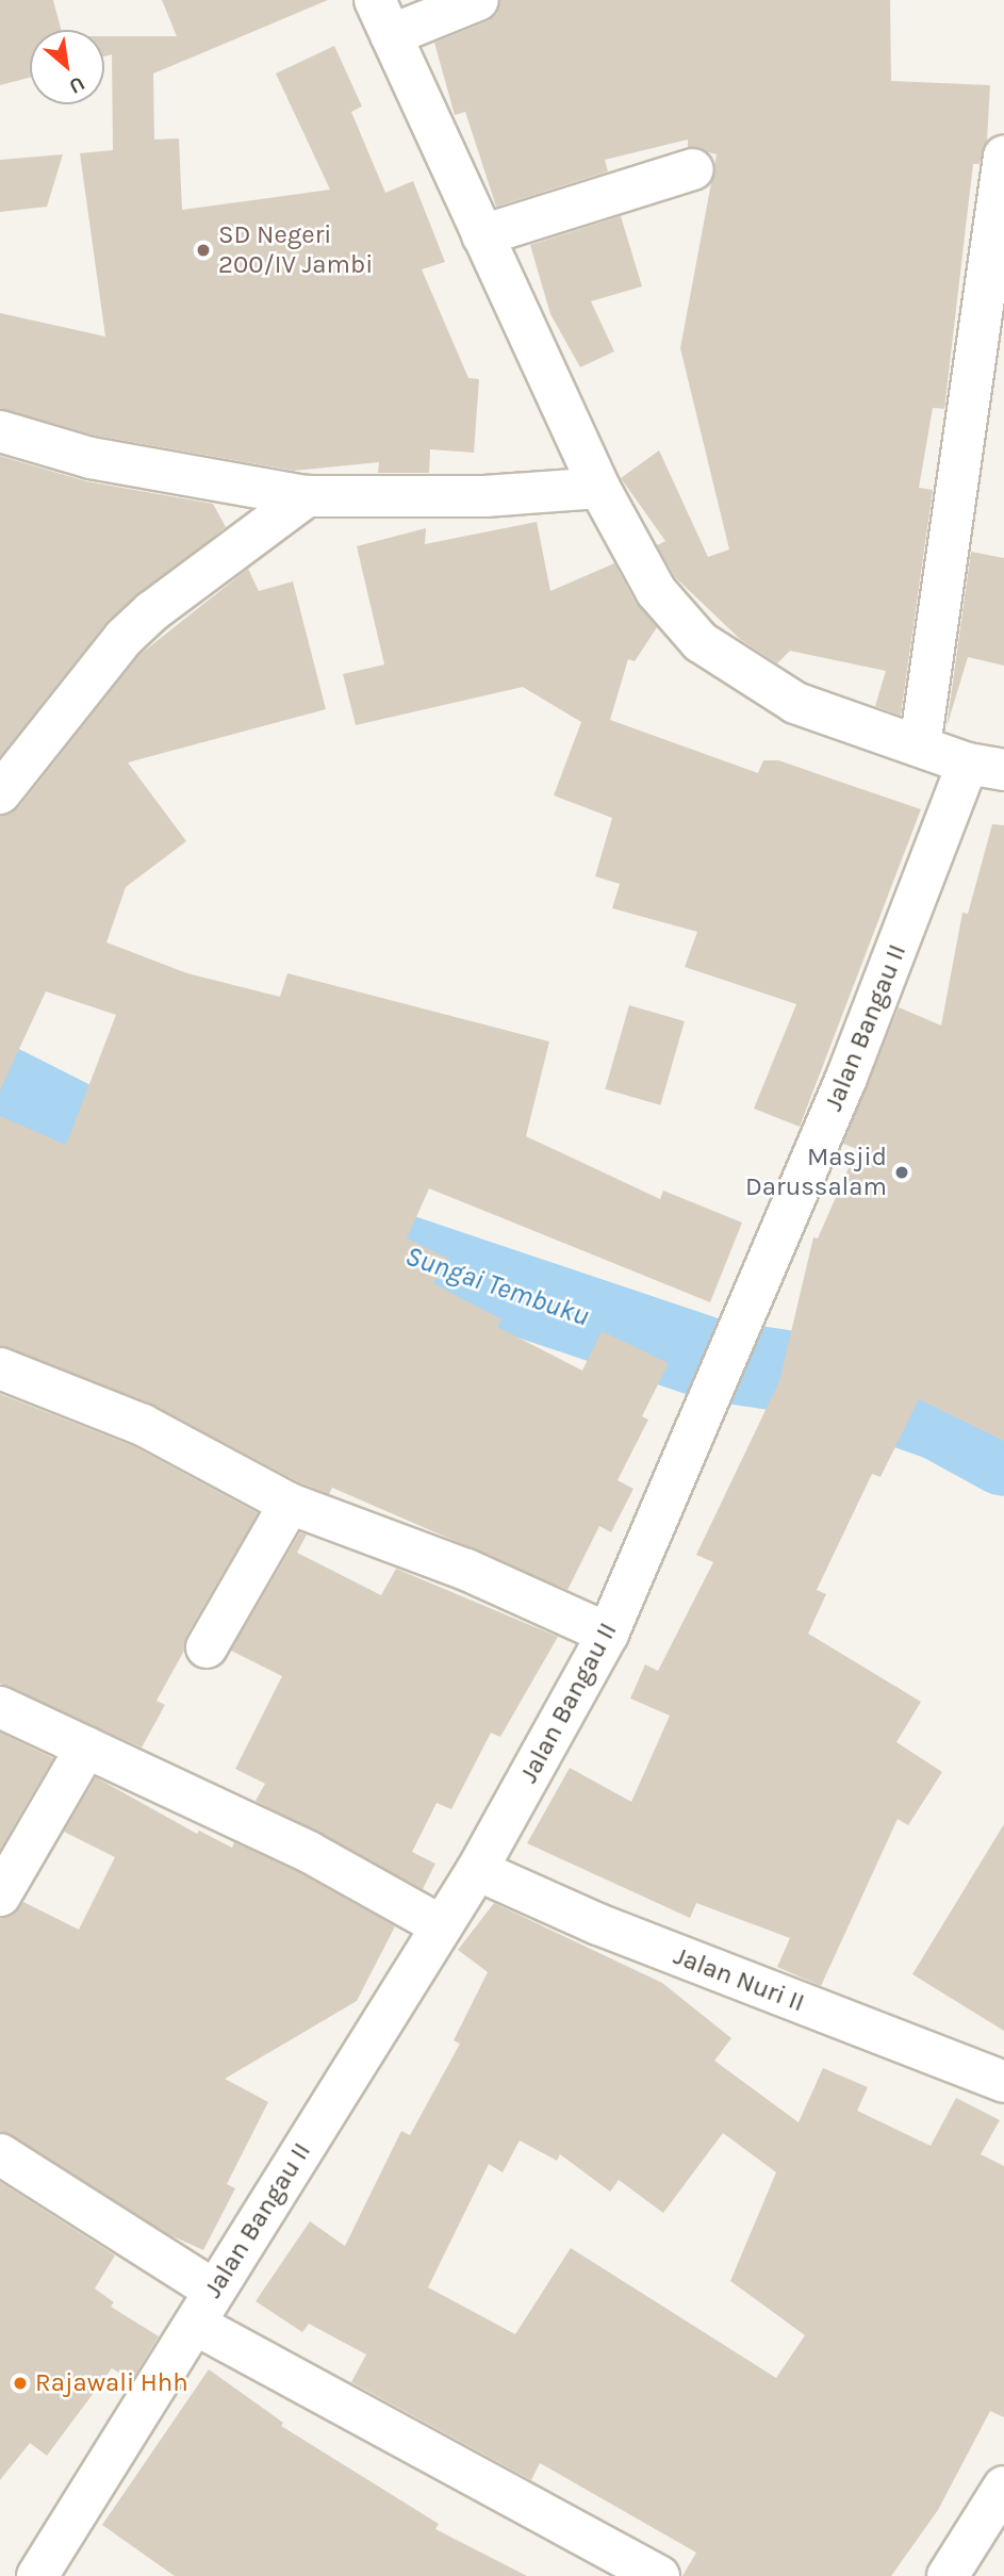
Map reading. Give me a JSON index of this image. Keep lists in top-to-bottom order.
{
  "streets": {
    "street": ["Jalan Bangau II", "Jalan Nuri II"]
  },
  "crossings": [
    ["Jalan Bangau II", "Jalan Nuri II"]
  ],
  "water": ["Sungai Tembuku"],
  "places": ["SD Negeri 200/IV Jambi", "Masjid Darussalam", "Rajawali Hhh"],
  "north": "bottom right"
}
